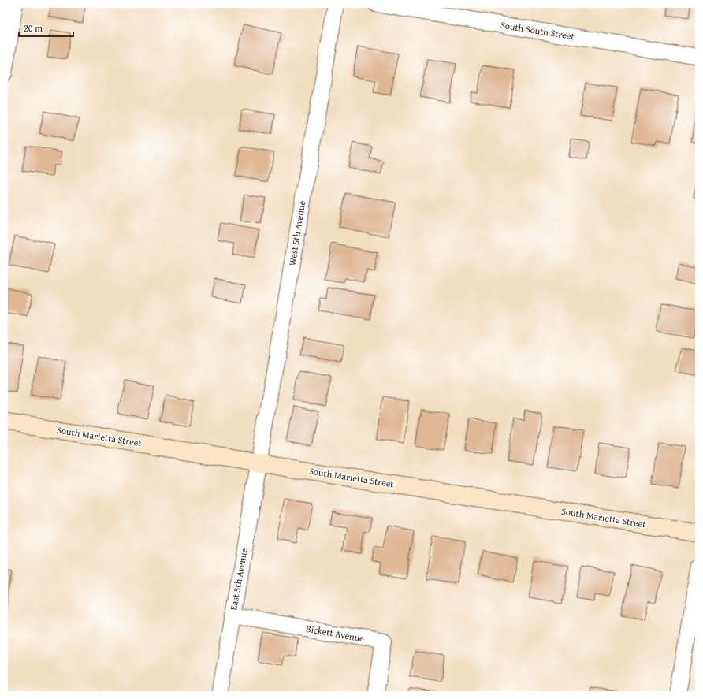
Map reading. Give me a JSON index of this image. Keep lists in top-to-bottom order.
{
  "streets": {
    "main road": ["South Marietta Street"],
    "street": [
      "South South Street",
      "West 5th Avenue",
      "East 5th Avenue",
      "Bickett Avenue"
    ]
  },
  "crossings": [
    ["West 5th Avenue", "South Marietta Street"],
    ["West 5th Avenue", "East 5th Avenue"],
    ["South Marietta Street", "East 5th Avenue"],
    ["East 5th Avenue", "Bickett Avenue"]
  ],
  "scale_bar": "20 m"
}
